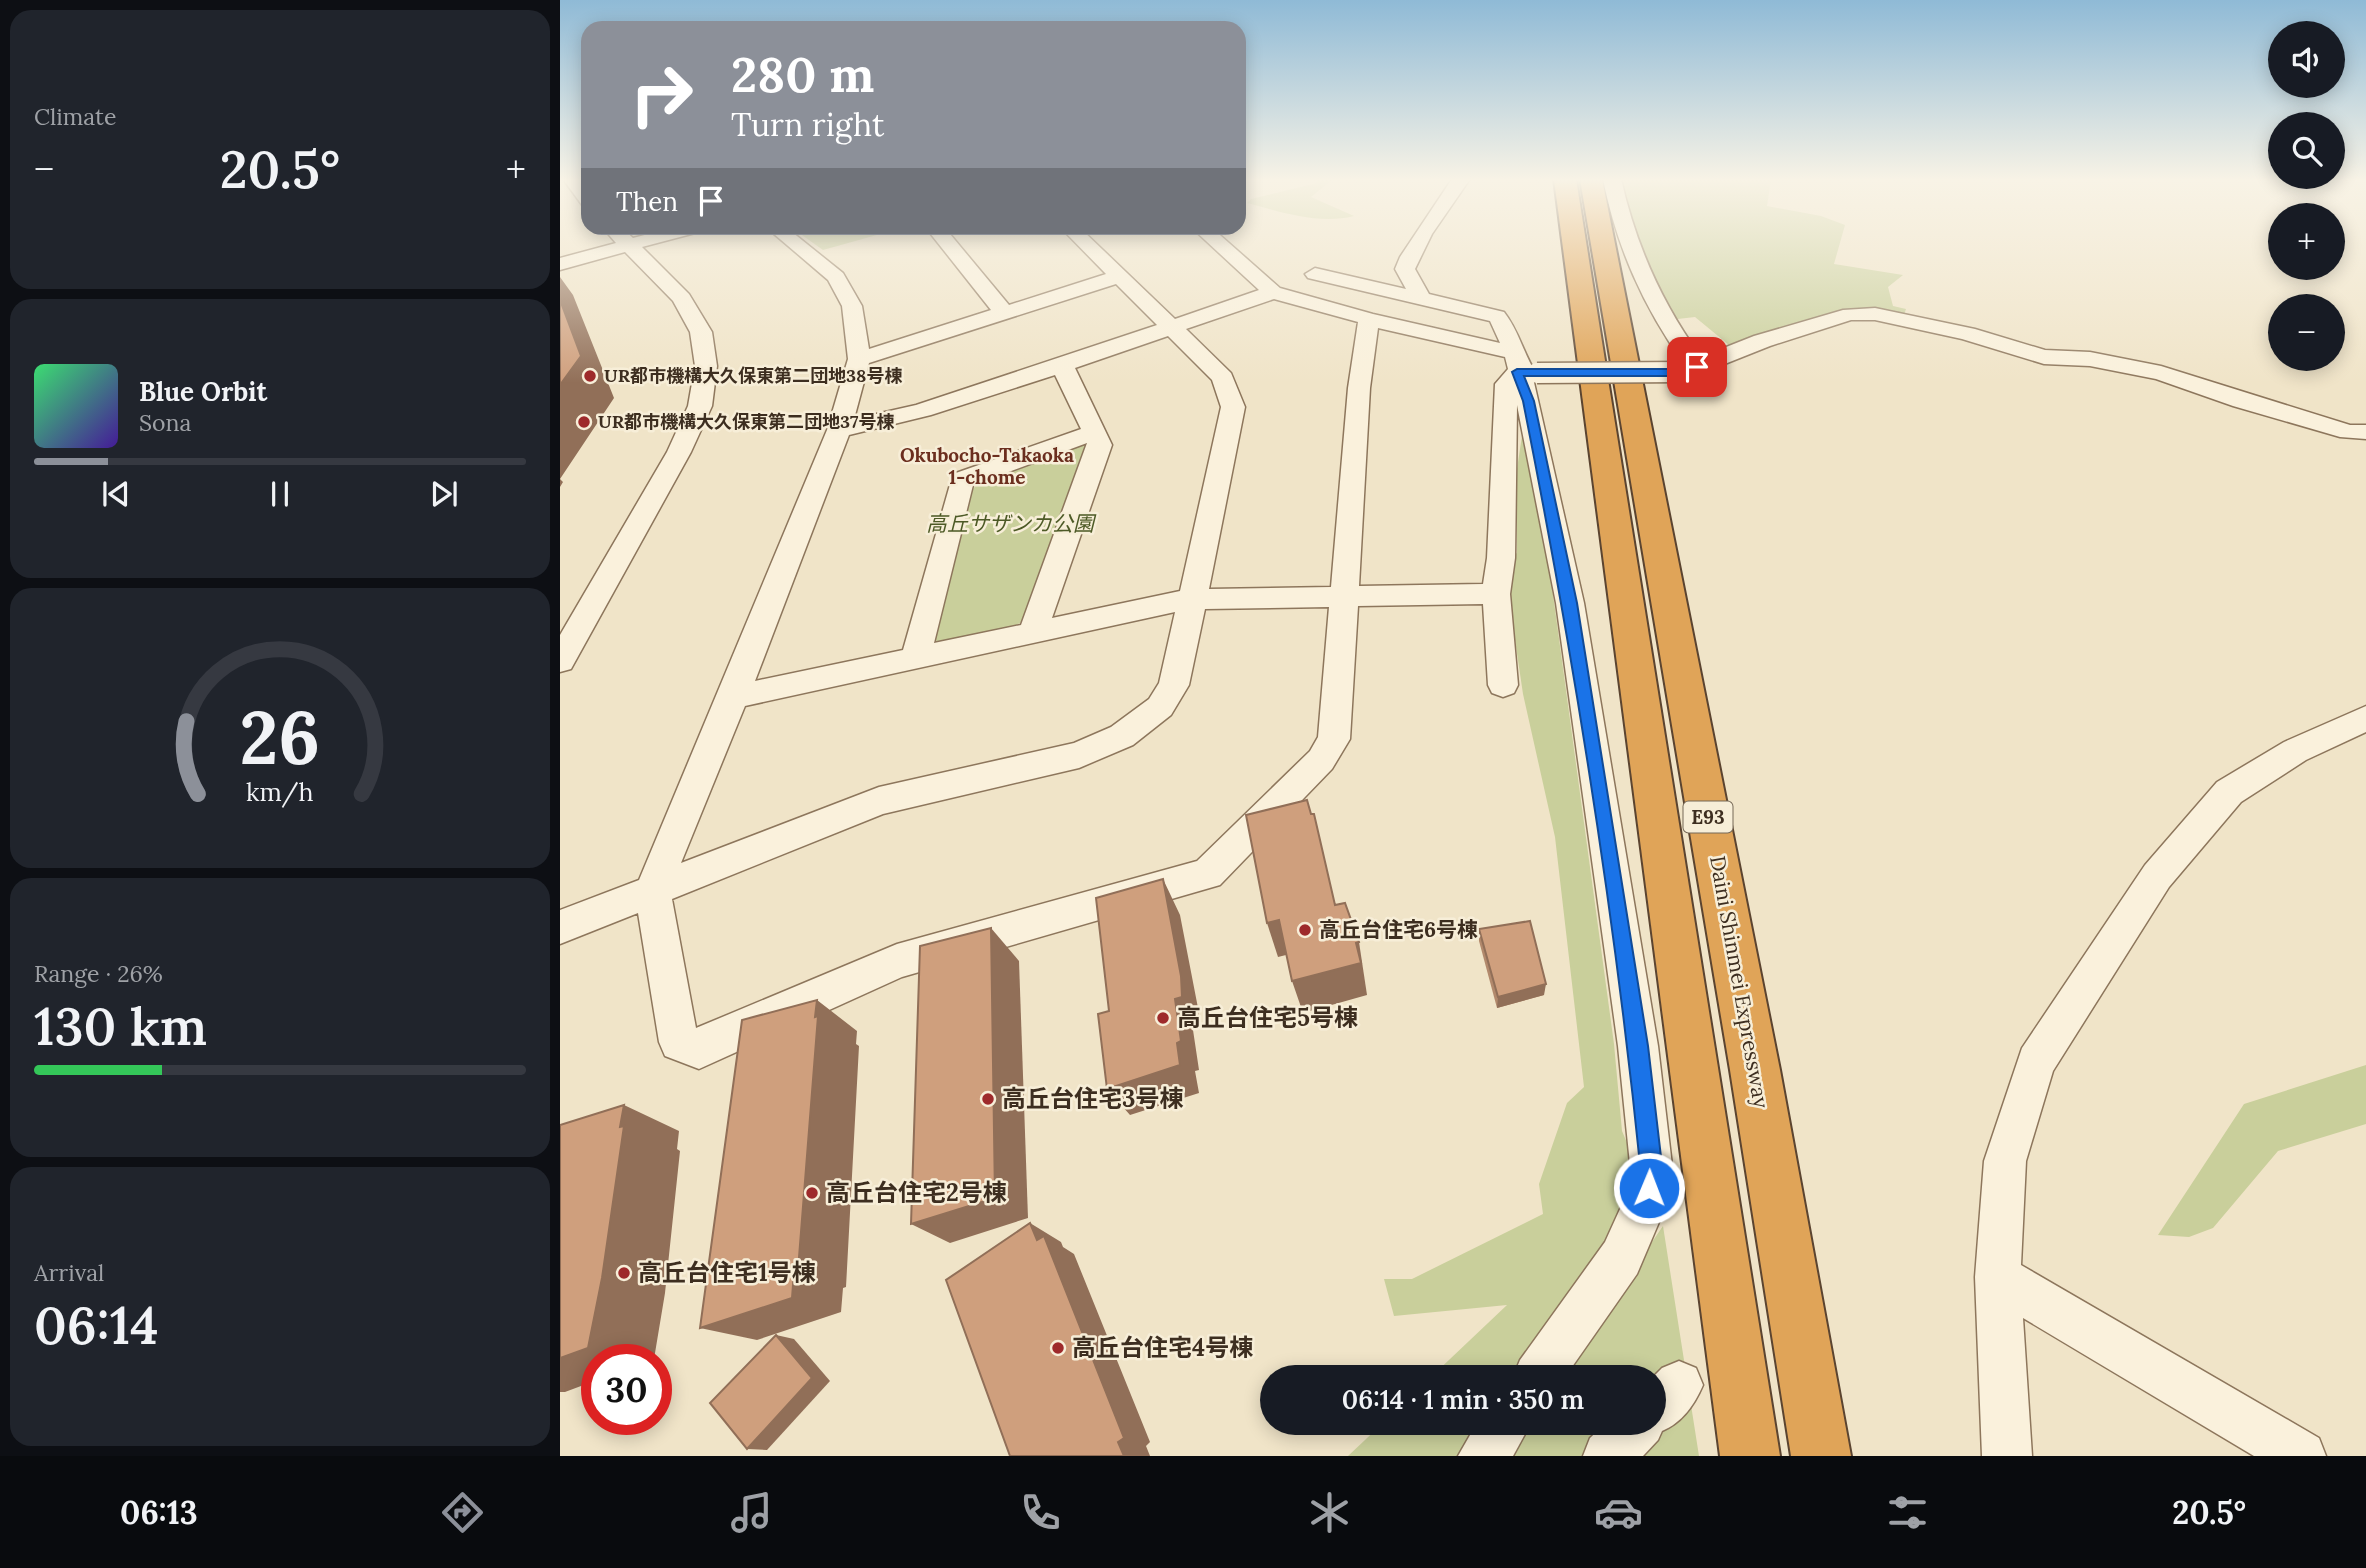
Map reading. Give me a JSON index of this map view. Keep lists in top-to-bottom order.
{
  "streets": {
    "highway": ["E93", "Daini Shinmei Expressway"]
  },
  "districts": ["Okubocho-Takaoka 1-chome"],
  "parks": ["高丘サザンカ公園"],
  "places": [
    "UR都市機構大久保東第二団地38号棟",
    "UR都市機構大久保東第二団地37号棟",
    "高丘台住宅6号棟",
    "高丘台住宅5号棟",
    "高丘台住宅3号棟",
    "高丘台住宅2号棟",
    "高丘台住宅1号棟",
    "高丘台住宅4号棟"
  ],
  "page": {
    "tile": [
      "Climate",
      ["Range · 26%", "130 km"],
      ["Arrival", "06:14"]
    ],
    "map_buttons": ["+", "−"],
    "turn": ["280 m", "Turn right"],
    "heat": ["−", "20.5°", "+"],
    "then": "Then",
    "song": ["Blue Orbit", "Sona"],
    "limit": "30",
    "trip": "06:14 · 1 min · 350 m",
    "tabs": ["06:13", "20.5°"],
    "gauge": ["26", "km/h"]
  }
}
